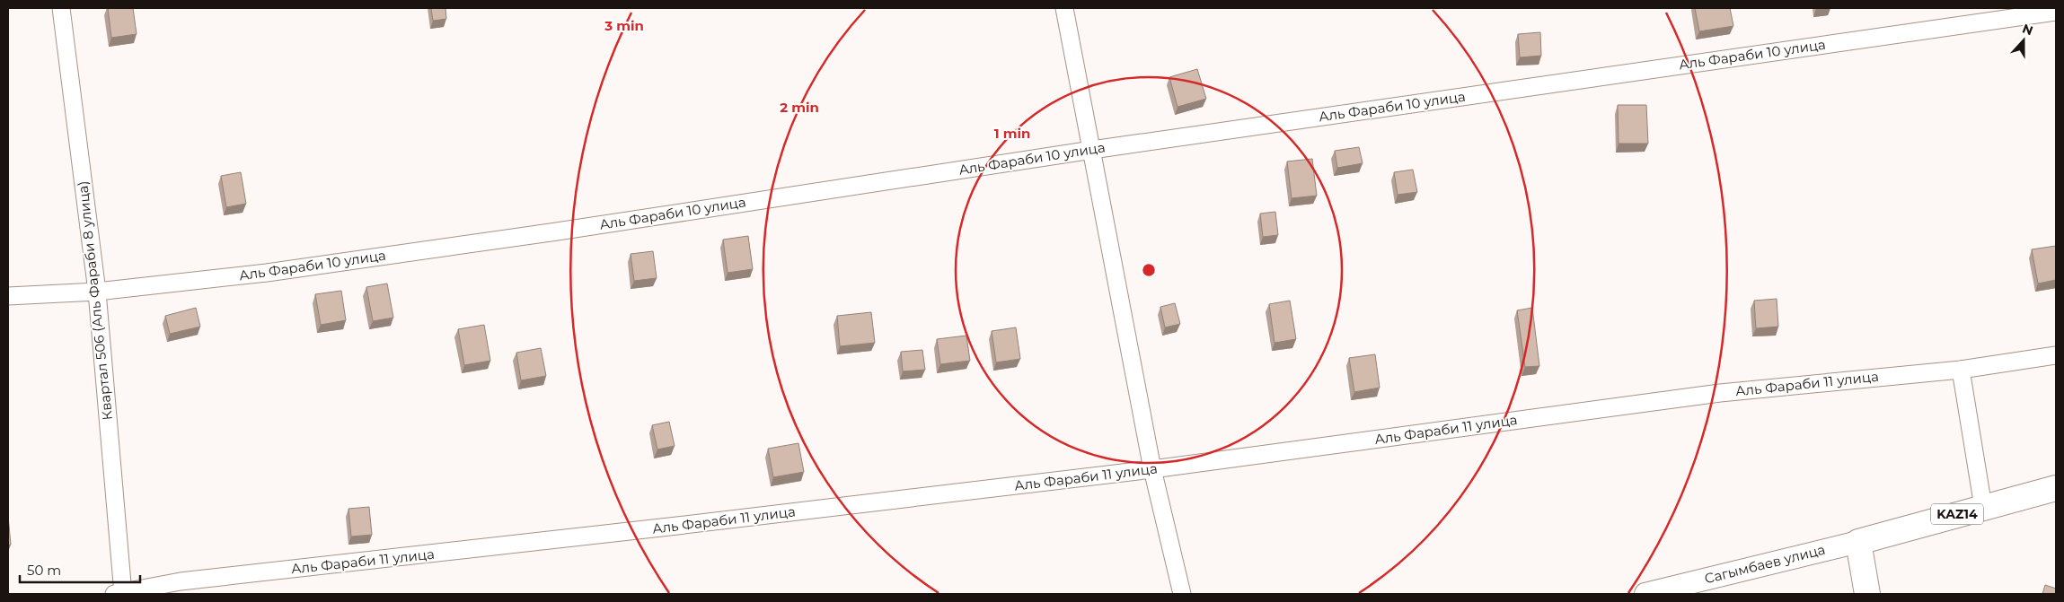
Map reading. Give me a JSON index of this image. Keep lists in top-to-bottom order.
{
  "streets": {
    "main road": ["KAZ14"],
    "street": [
      "Аль Фараби 10 улица",
      "Квартал 506 (Аль Фараби 8 улица)",
      "Аль Фараби 11 улица",
      "Сагымбаев улица"
    ]
  },
  "crossings": [
    ["Аль Фараби 10 улица", "Квартал 506 (Аль Фараби 8 улица)"],
    ["Квартал 506 (Аль Фараби 8 улица)", "Аль Фараби 11 улица"],
    ["KAZ14", "Сагымбаев улица"]
  ],
  "scale_bar": "50 m",
  "north": "top",
  "rings": ["3 min", "2 min", "1 min"]
}
